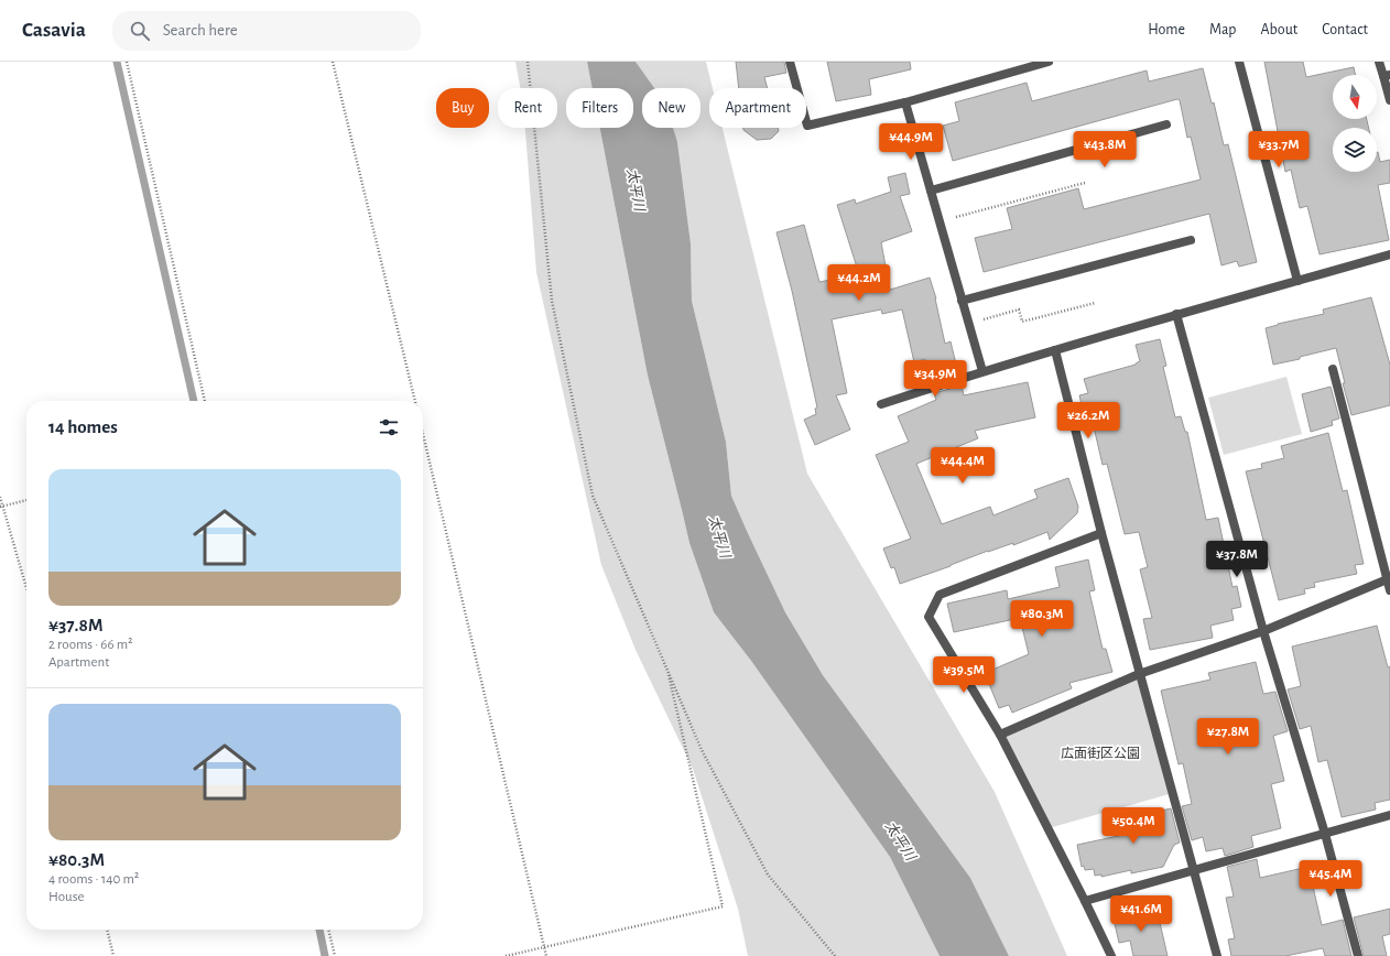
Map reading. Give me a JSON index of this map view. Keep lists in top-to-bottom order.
{
  "water": ["太平川"],
  "parks": ["広面街区公園"],
  "north": "bottom",
  "page": {
    "header": "Casavia",
    "search": "Search here",
    "nav": [
      "Home",
      "Map",
      "About",
      "Contact"
    ],
    "chip": [
      "Buy",
      "Rent",
      "Filters",
      "New",
      "Apartment"
    ],
    "price": [
      "¥44.9M",
      "¥43.8M",
      "¥33.7M",
      "¥44.2M",
      "¥34.9M",
      "¥26.2M",
      "¥44.4M",
      "¥37.8M",
      "¥80.3M",
      "¥39.5M",
      "¥27.8M",
      "¥50.4M",
      "¥45.4M",
      "¥41.6M"
    ],
    "heading": "14 homes",
    "list": [
      {
        "name": "¥37.8M",
        "note": "2 rooms · 66 m² · Apartment"
      },
      {
        "name": "¥80.3M",
        "note": "4 rooms · 140 m² · House"
      }
    ]
  }
}
